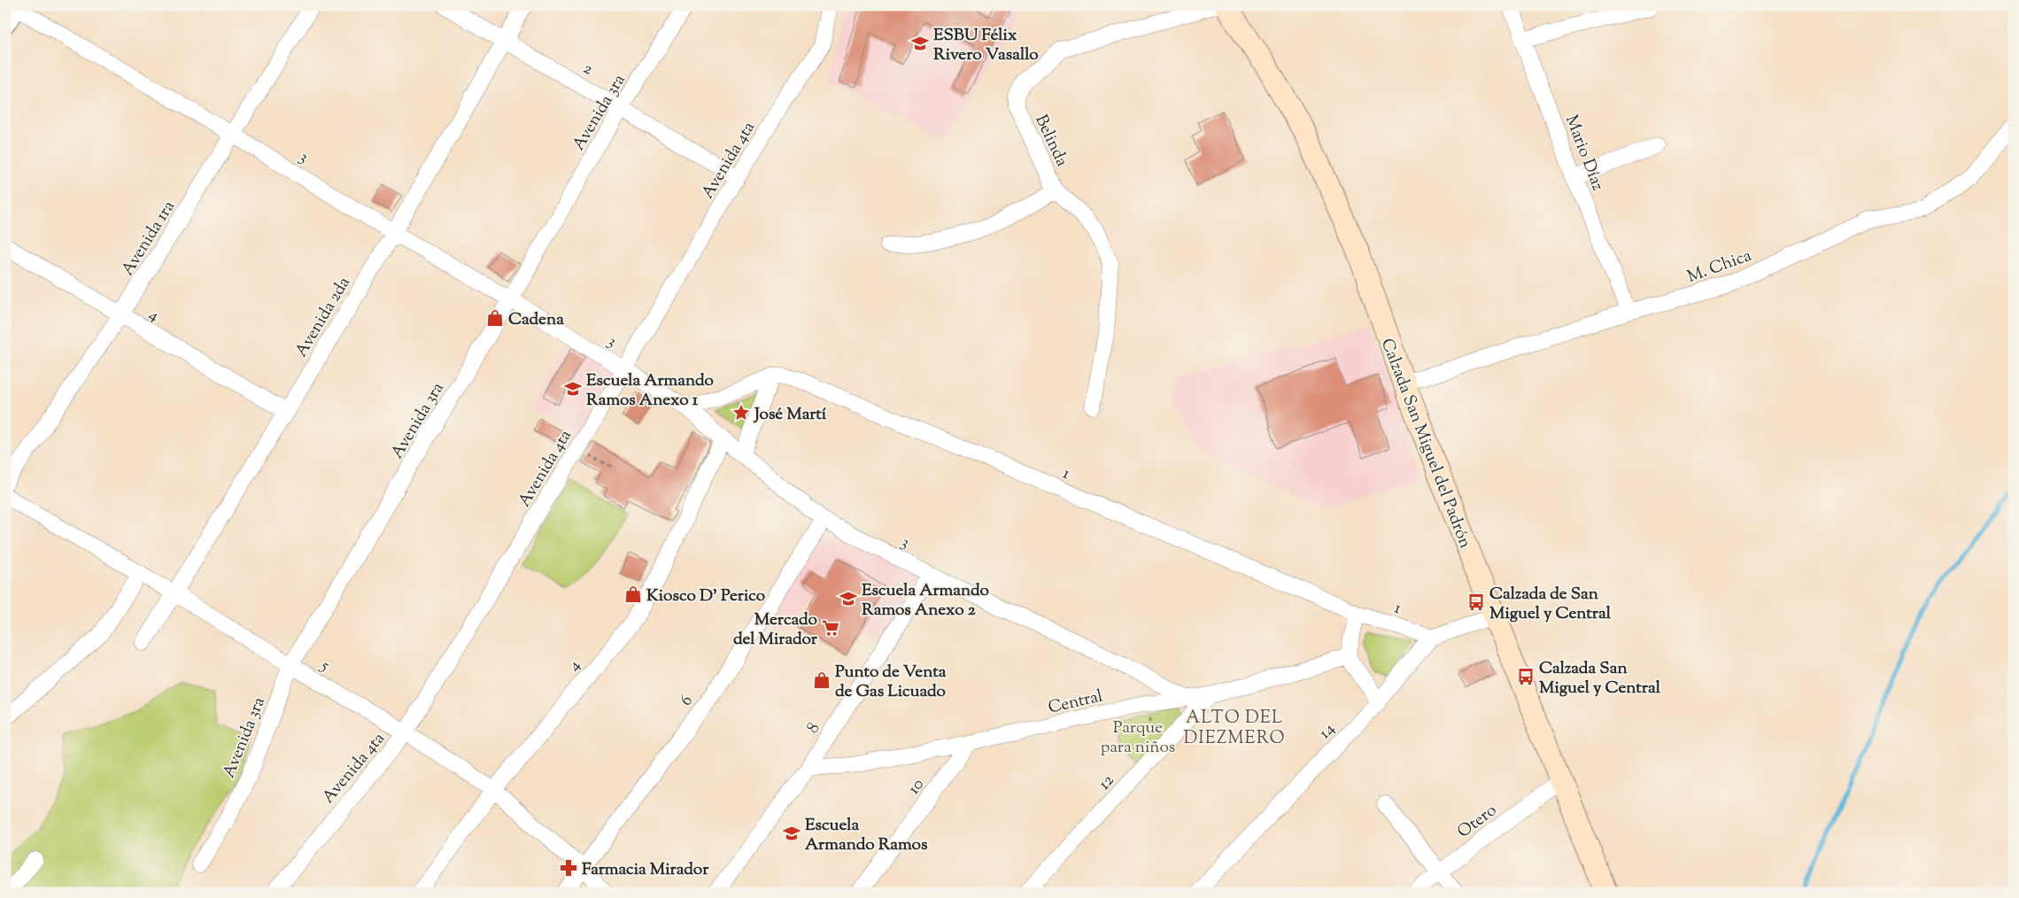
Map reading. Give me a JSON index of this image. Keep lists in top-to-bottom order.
{
  "streets": {
    "main road": ["Calzada San Miguel del Padrón"],
    "street": [
      "2",
      "Avenida 3ra",
      "Belinda",
      "Mario Díaz",
      "3",
      "Avenida 4ta",
      "Avenida 1ra",
      "M. Chica",
      "4",
      "Avenida 2da",
      "1",
      "5",
      "6",
      "Central",
      "8",
      "14",
      "12",
      "10",
      "Otero"
    ]
  },
  "crossings": [
    ["2", "Avenida 3ra"],
    ["2", "Avenida 4ta"],
    ["2", "Avenida 2da"],
    ["Avenida 3ra", "3"],
    ["Avenida 3ra", "5"],
    ["Belinda", "Calzada San Miguel del Padrón"],
    ["Mario Díaz", "M. Chica"],
    ["3", "Avenida 4ta"],
    ["3", "Avenida 1ra"],
    ["3", "4"],
    ["3", "Avenida 2da"],
    ["3", "1"],
    ["3", "6"],
    ["3", "Central"],
    ["3", "8"],
    ["Avenida 4ta", "5"],
    ["Avenida 1ra", "4"],
    ["M. Chica", "Calzada San Miguel del Padrón"],
    ["4", "Avenida 2da"],
    ["4", "5"],
    ["Avenida 2da", "5"],
    ["Calzada San Miguel del Padrón", "Otero"],
    ["1", "14"],
    ["5", "6"],
    ["Central", "8"],
    ["Central", "12"],
    ["Central", "10"]
  ],
  "districts": ["ALTO DEL DIEZMERO"],
  "parks": ["Parque para niños"],
  "places": {
    "school or university": [
      "ESBU Félix Rivero Vasallo",
      "Escuela Armando Ramos Anexo 1",
      "Escuela Armando Ramos Anexo 2",
      "Escuela Armando Ramos"
    ],
    "shop": ["Cadena", "Kiosco D' Perico", "Punto de Venta de Gas Licuado"],
    "place": ["José Martí"],
    "bus stop": ["Calzada de San Miguel y Central", "Calzada San Miguel y Central"],
    "supermarket": ["Mercado del Mirador"],
    "pharmacy": ["Farmacia Mirador"]
  }
}
